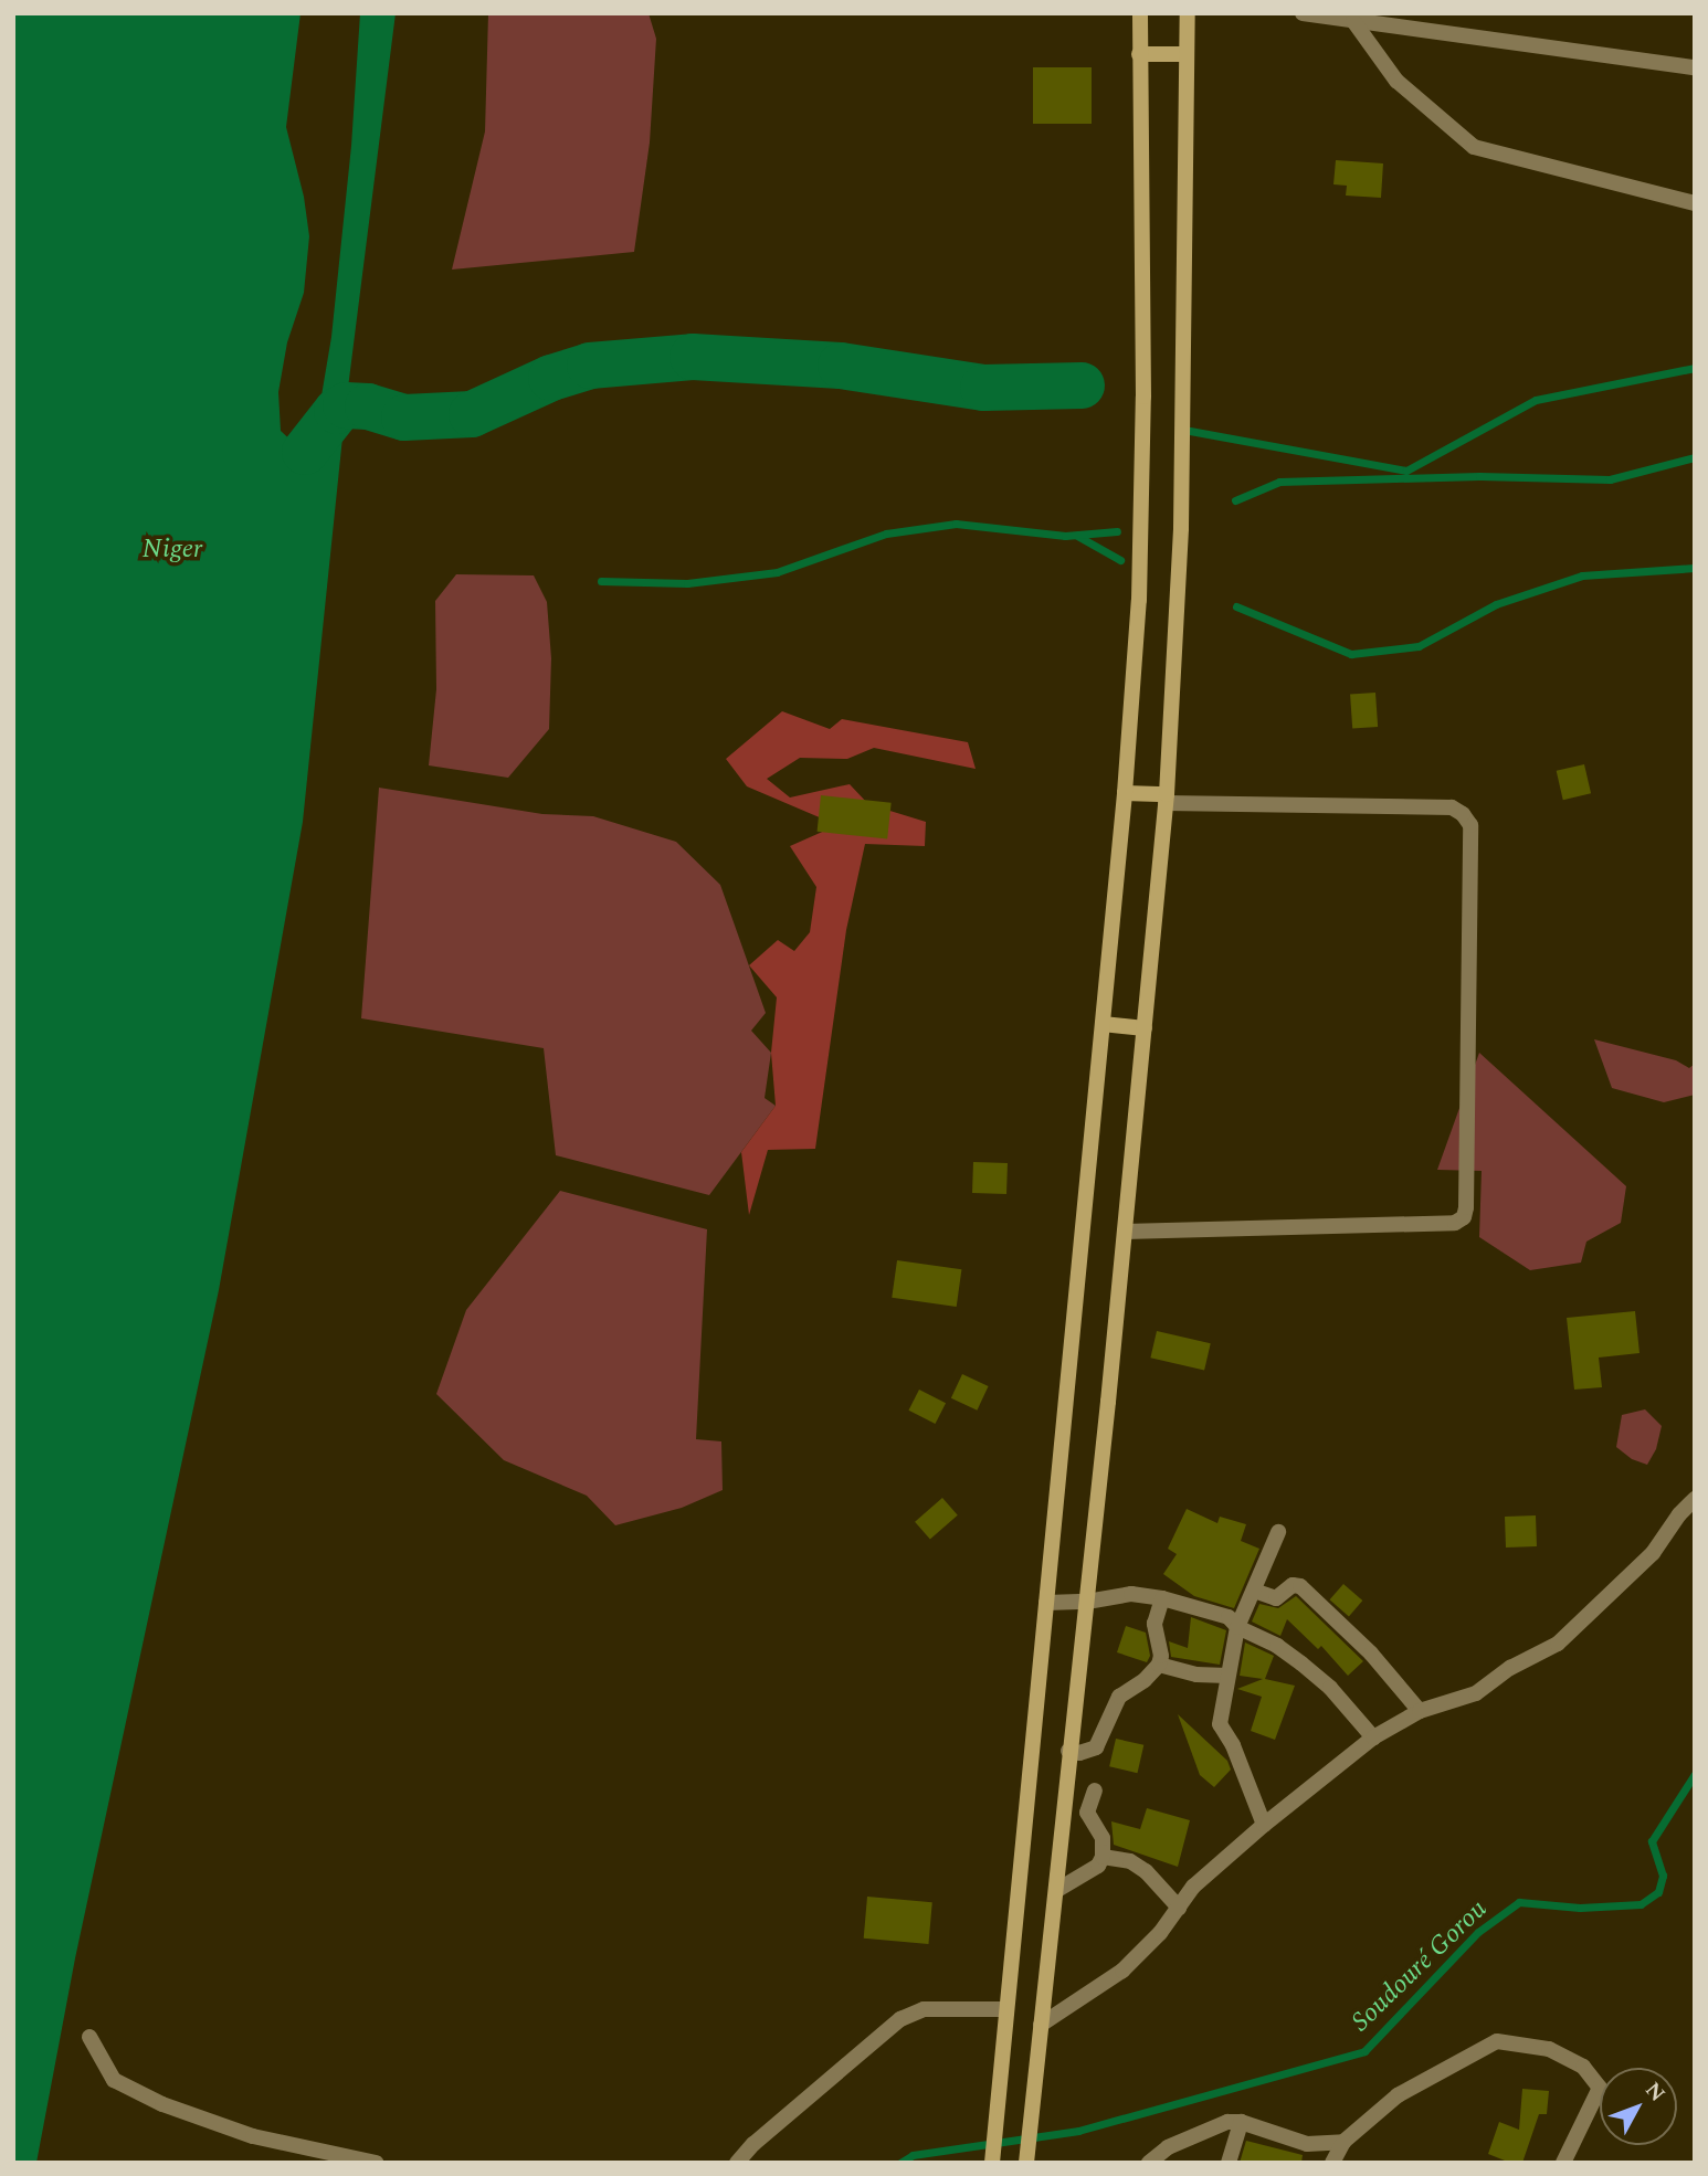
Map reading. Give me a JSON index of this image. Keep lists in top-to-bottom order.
{
  "water": ["Niger", "Soudouré Gorou"],
  "north": "top right"
}
